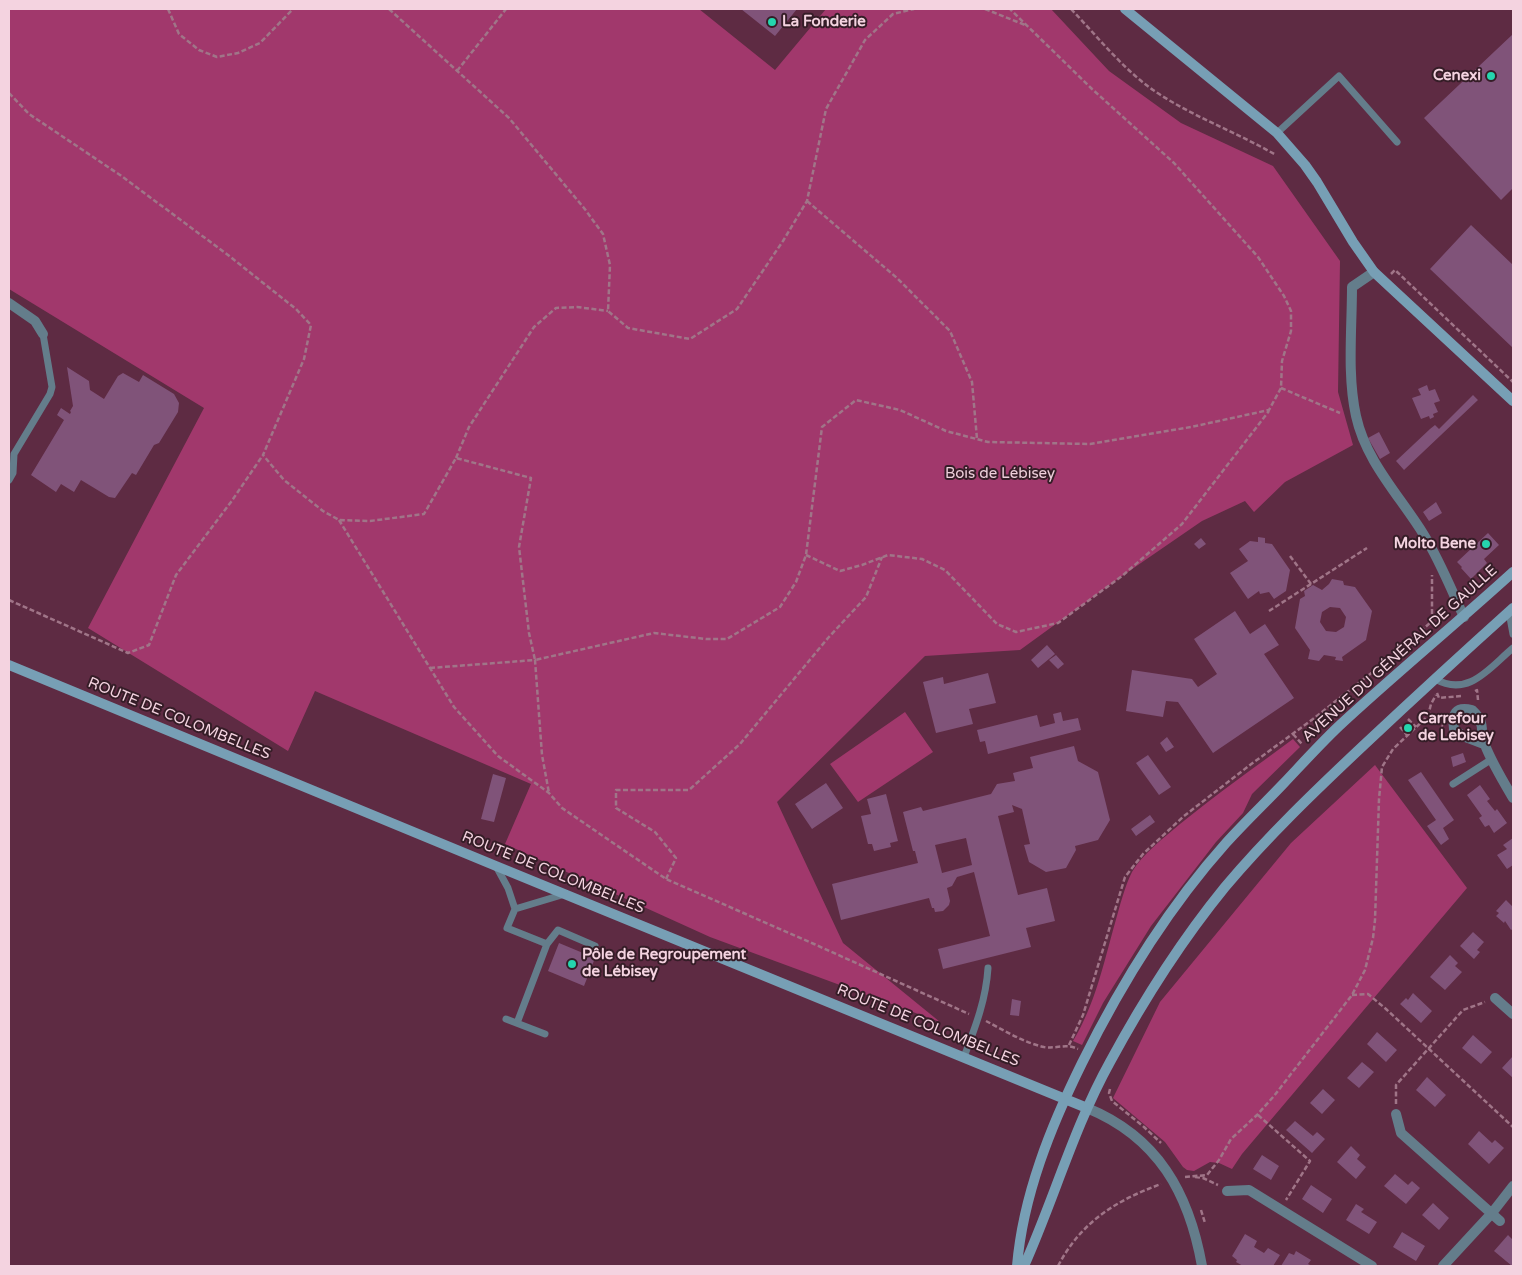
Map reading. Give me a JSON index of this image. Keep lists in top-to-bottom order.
{
  "streets": {
    "main road": ["AVENUE DU GÉNÉRAL DE GAULLE", "ROUTE DE COLOMBELLES"]
  },
  "crossings": [
    ["AVENUE DU GÉNÉRAL DE GAULLE", "ROUTE DE COLOMBELLES"]
  ],
  "parks": ["Bois de Lébisey"],
  "places": [
    "La Fonderie",
    "Cenexi",
    "Molto Bene",
    "Carrefour de Lebisey",
    "Pôle de Regroupement de Lébisey"
  ]
}
